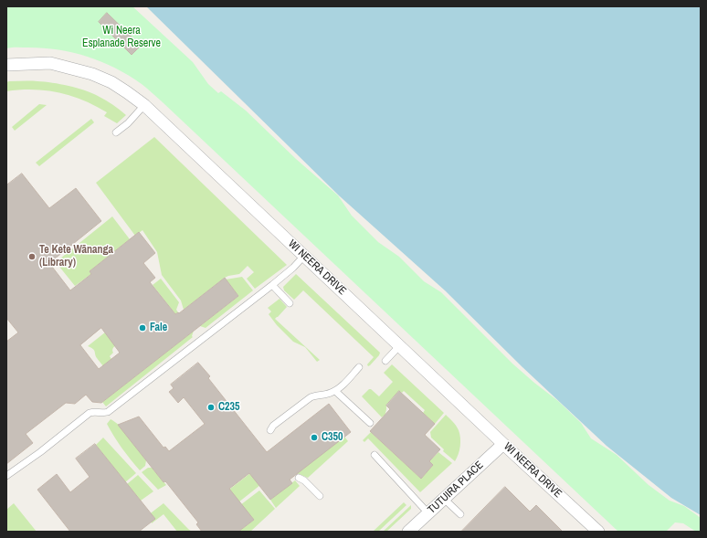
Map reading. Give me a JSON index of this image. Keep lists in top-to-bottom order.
{
  "streets": {
    "street": ["WI NEERA DRIVE", "TUTUIRA PLACE"]
  },
  "crossings": [
    ["WI NEERA DRIVE", "TUTUIRA PLACE"]
  ],
  "parks": ["Wi Neera Esplanade Reserve"],
  "places": [
    "Te Kete Wānanga (Library)",
    "Fale",
    "C235",
    "C350"
  ]
}
